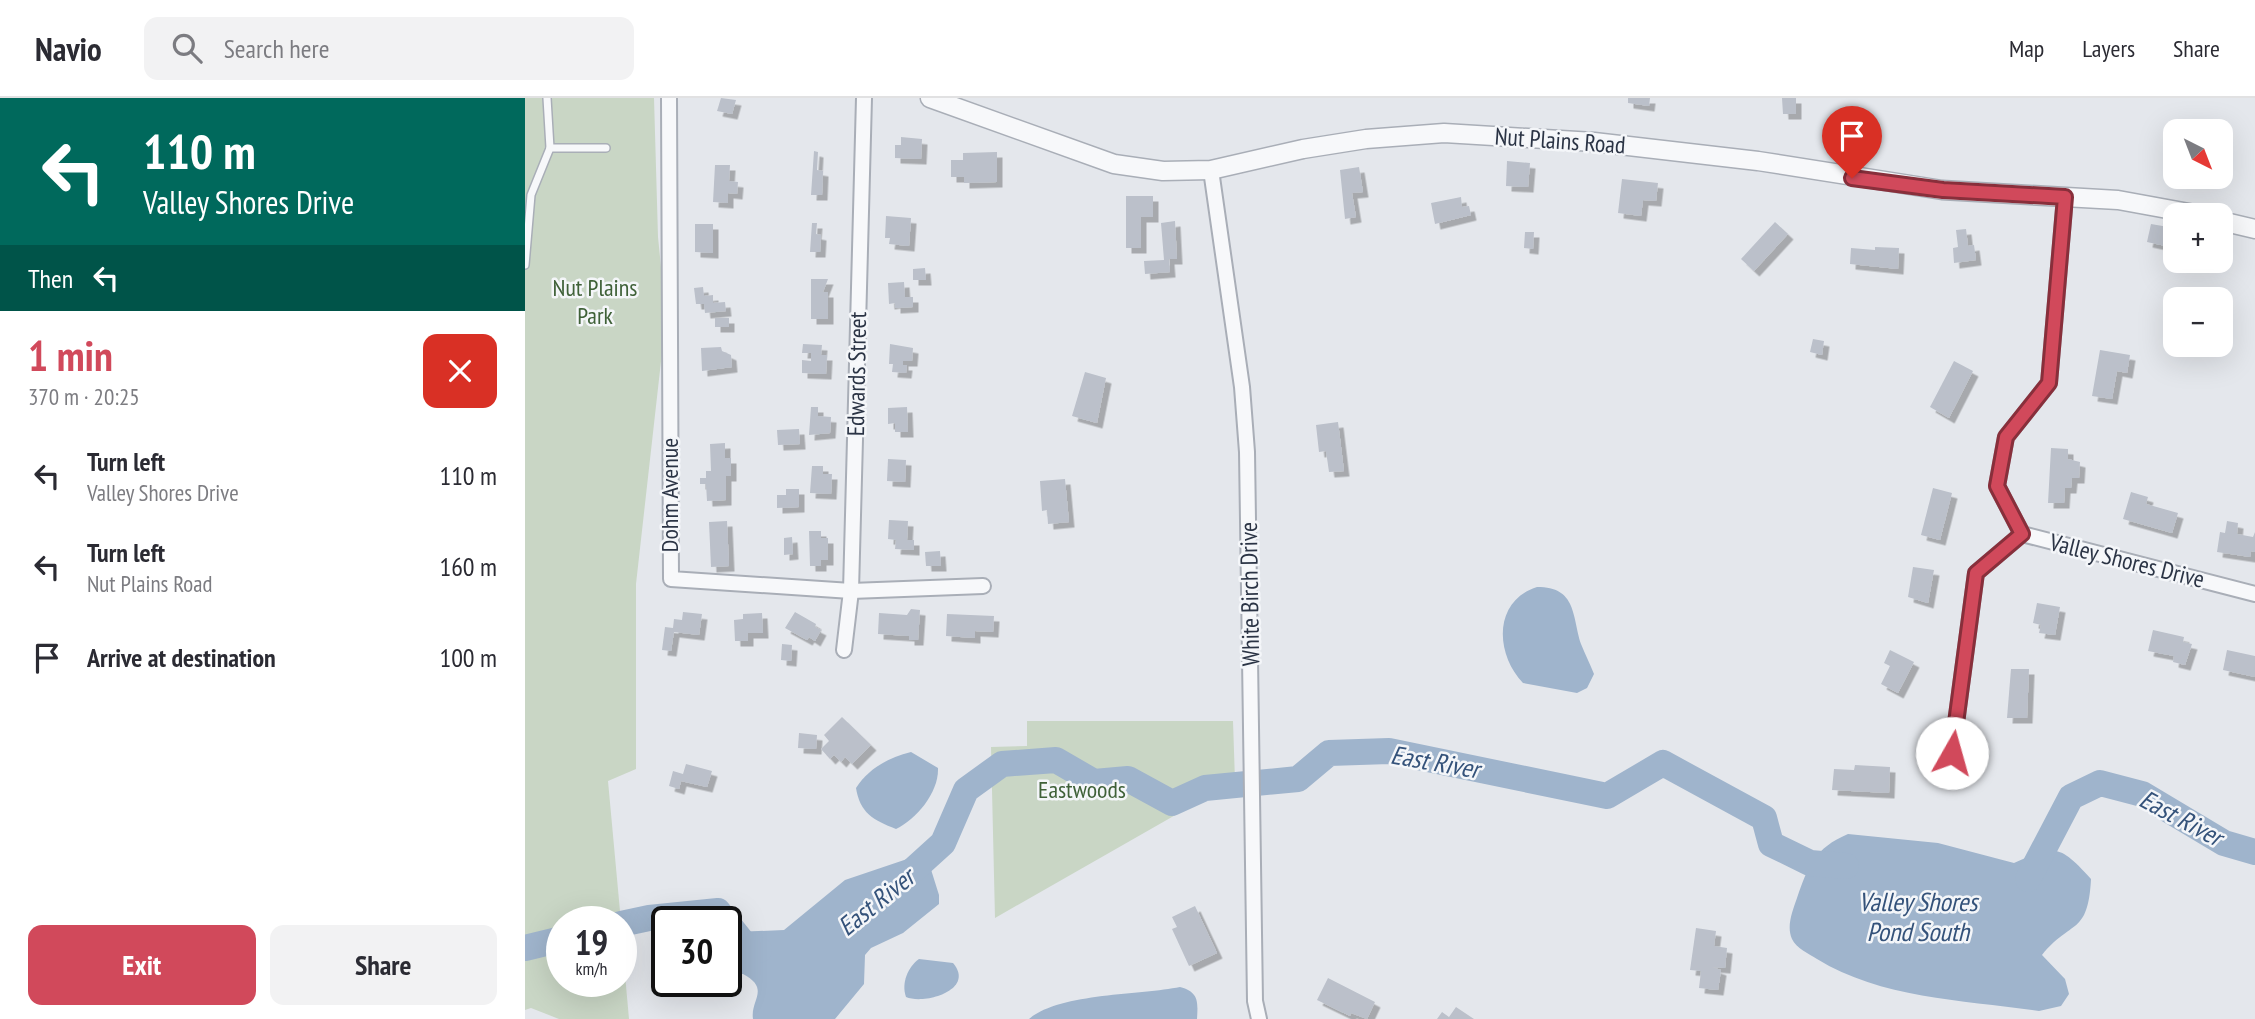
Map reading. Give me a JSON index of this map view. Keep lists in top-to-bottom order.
{
  "streets": {
    "street": [
      "Nut Plains Road",
      "Edwards Street",
      "Dohm Avenue",
      "Valley Shores Drive",
      "White Birch Drive"
    ]
  },
  "crossings": [
    ["Nut Plains Road", "Valley Shores Drive"],
    ["Nut Plains Road", "White Birch Drive"],
    ["Edwards Street", "Dohm Avenue"]
  ],
  "water": ["East River", "Valley Shores Pond South"],
  "parks": ["Nut Plains Park", "Eastwoods"],
  "north": "bottom right",
  "page": {
    "header": "Navio",
    "search": "Search here",
    "nav": ["Map", "Layers", "Share"],
    "turn": ["110 m", "Valley Shores Drive"],
    "map_buttons": ["+", "−"],
    "then": "Then",
    "heading": ["1 min", "370 m · 20:25"],
    "list": [
      {
        "name": "Turn left",
        "note": "Valley Shores Drive",
        "value": "110 m"
      },
      {
        "name": "Turn left",
        "note": "Nut Plains Road",
        "value": "160 m"
      },
      {
        "name": "Arrive at destination",
        "value": "100 m"
      }
    ],
    "speed": "19 km/h",
    "limit": "30",
    "buttons": ["Exit", "Share"]
  }
}
